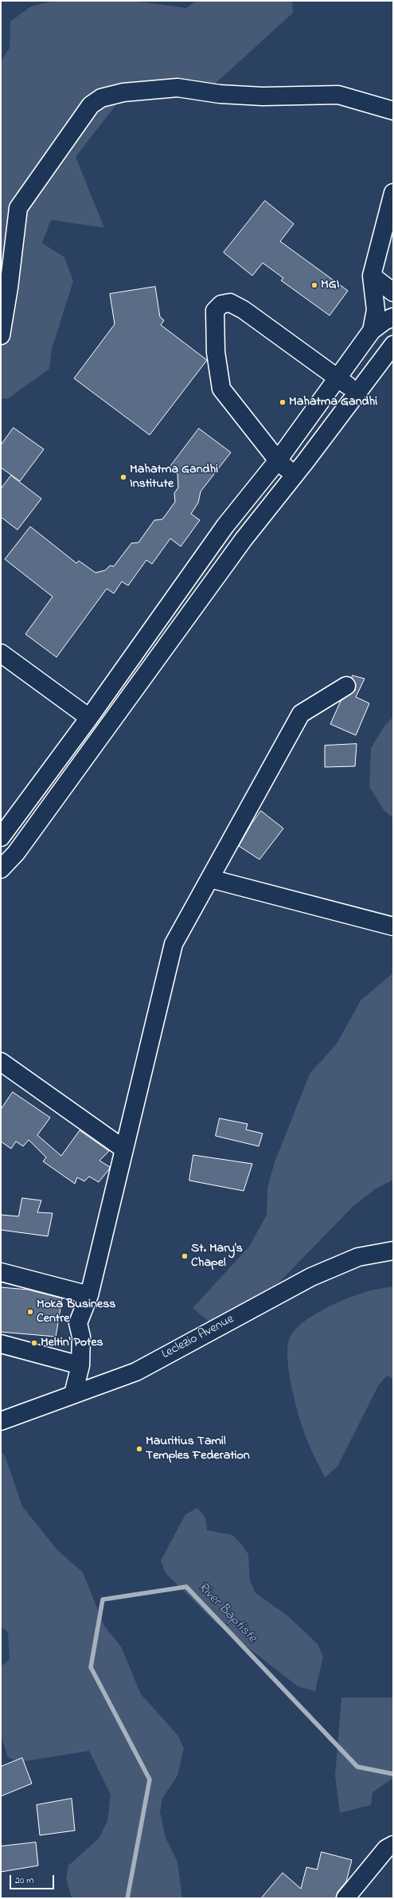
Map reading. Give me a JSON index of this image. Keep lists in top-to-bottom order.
{
  "streets": {
    "street": ["Leclezio Avenue"]
  },
  "water": ["River Baptiste"],
  "places": [
    "MGI",
    "Mahatma Gandhi",
    "Mahatma Gandhi Institute",
    "St. Mary's Chapel",
    "Moka Business Centre",
    "Meltin' Potes",
    "Mauritius Tamil Temples Federation"
  ],
  "scale_bar": "20 m"
}
